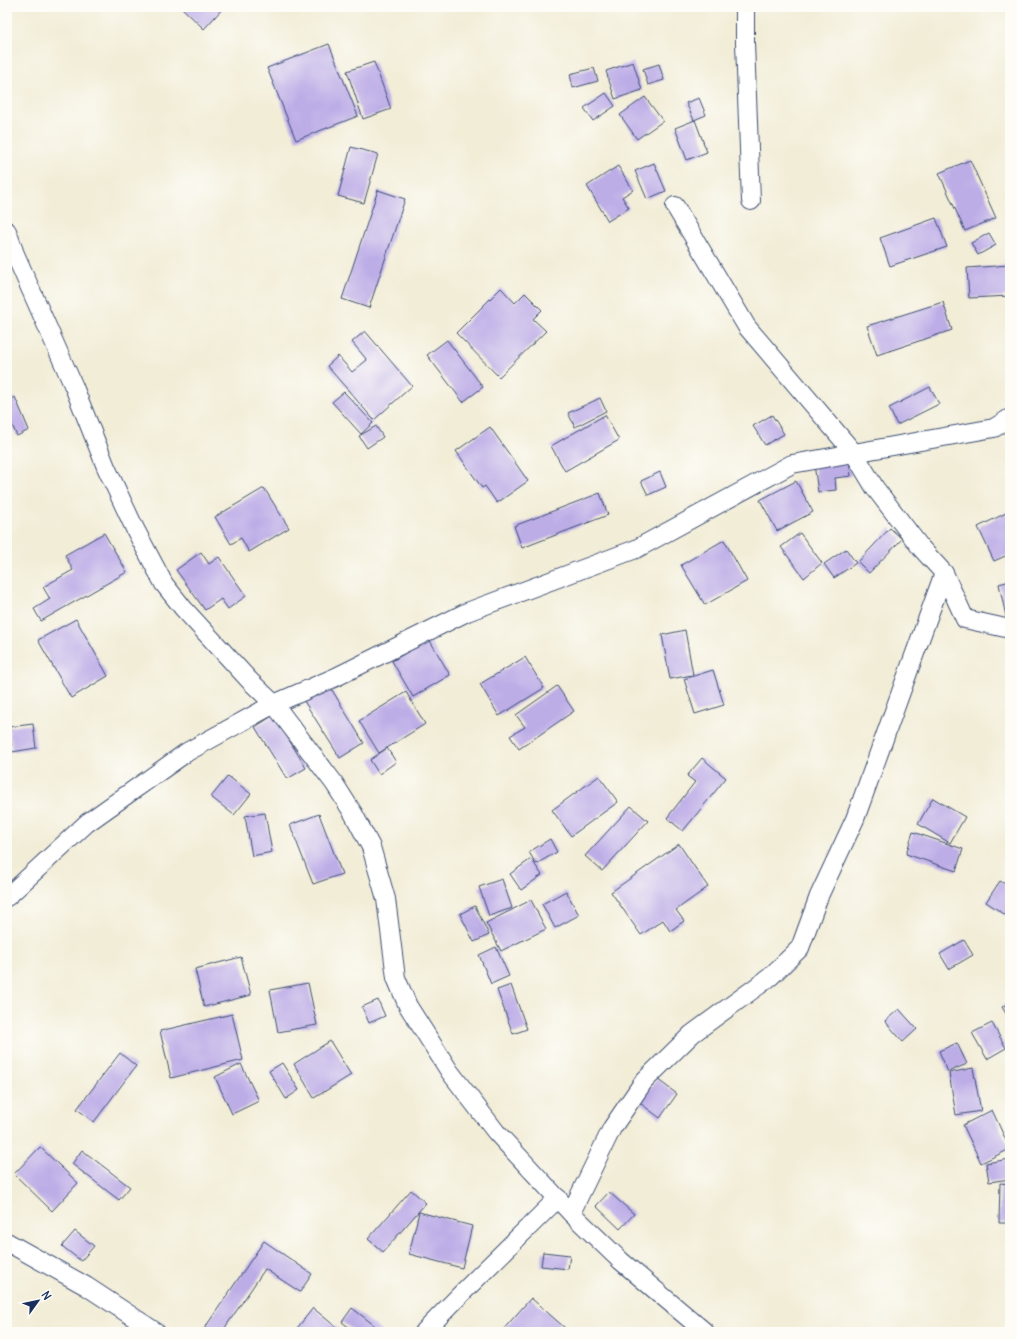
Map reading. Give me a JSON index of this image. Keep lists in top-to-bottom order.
{
  "north": "top right"
}
